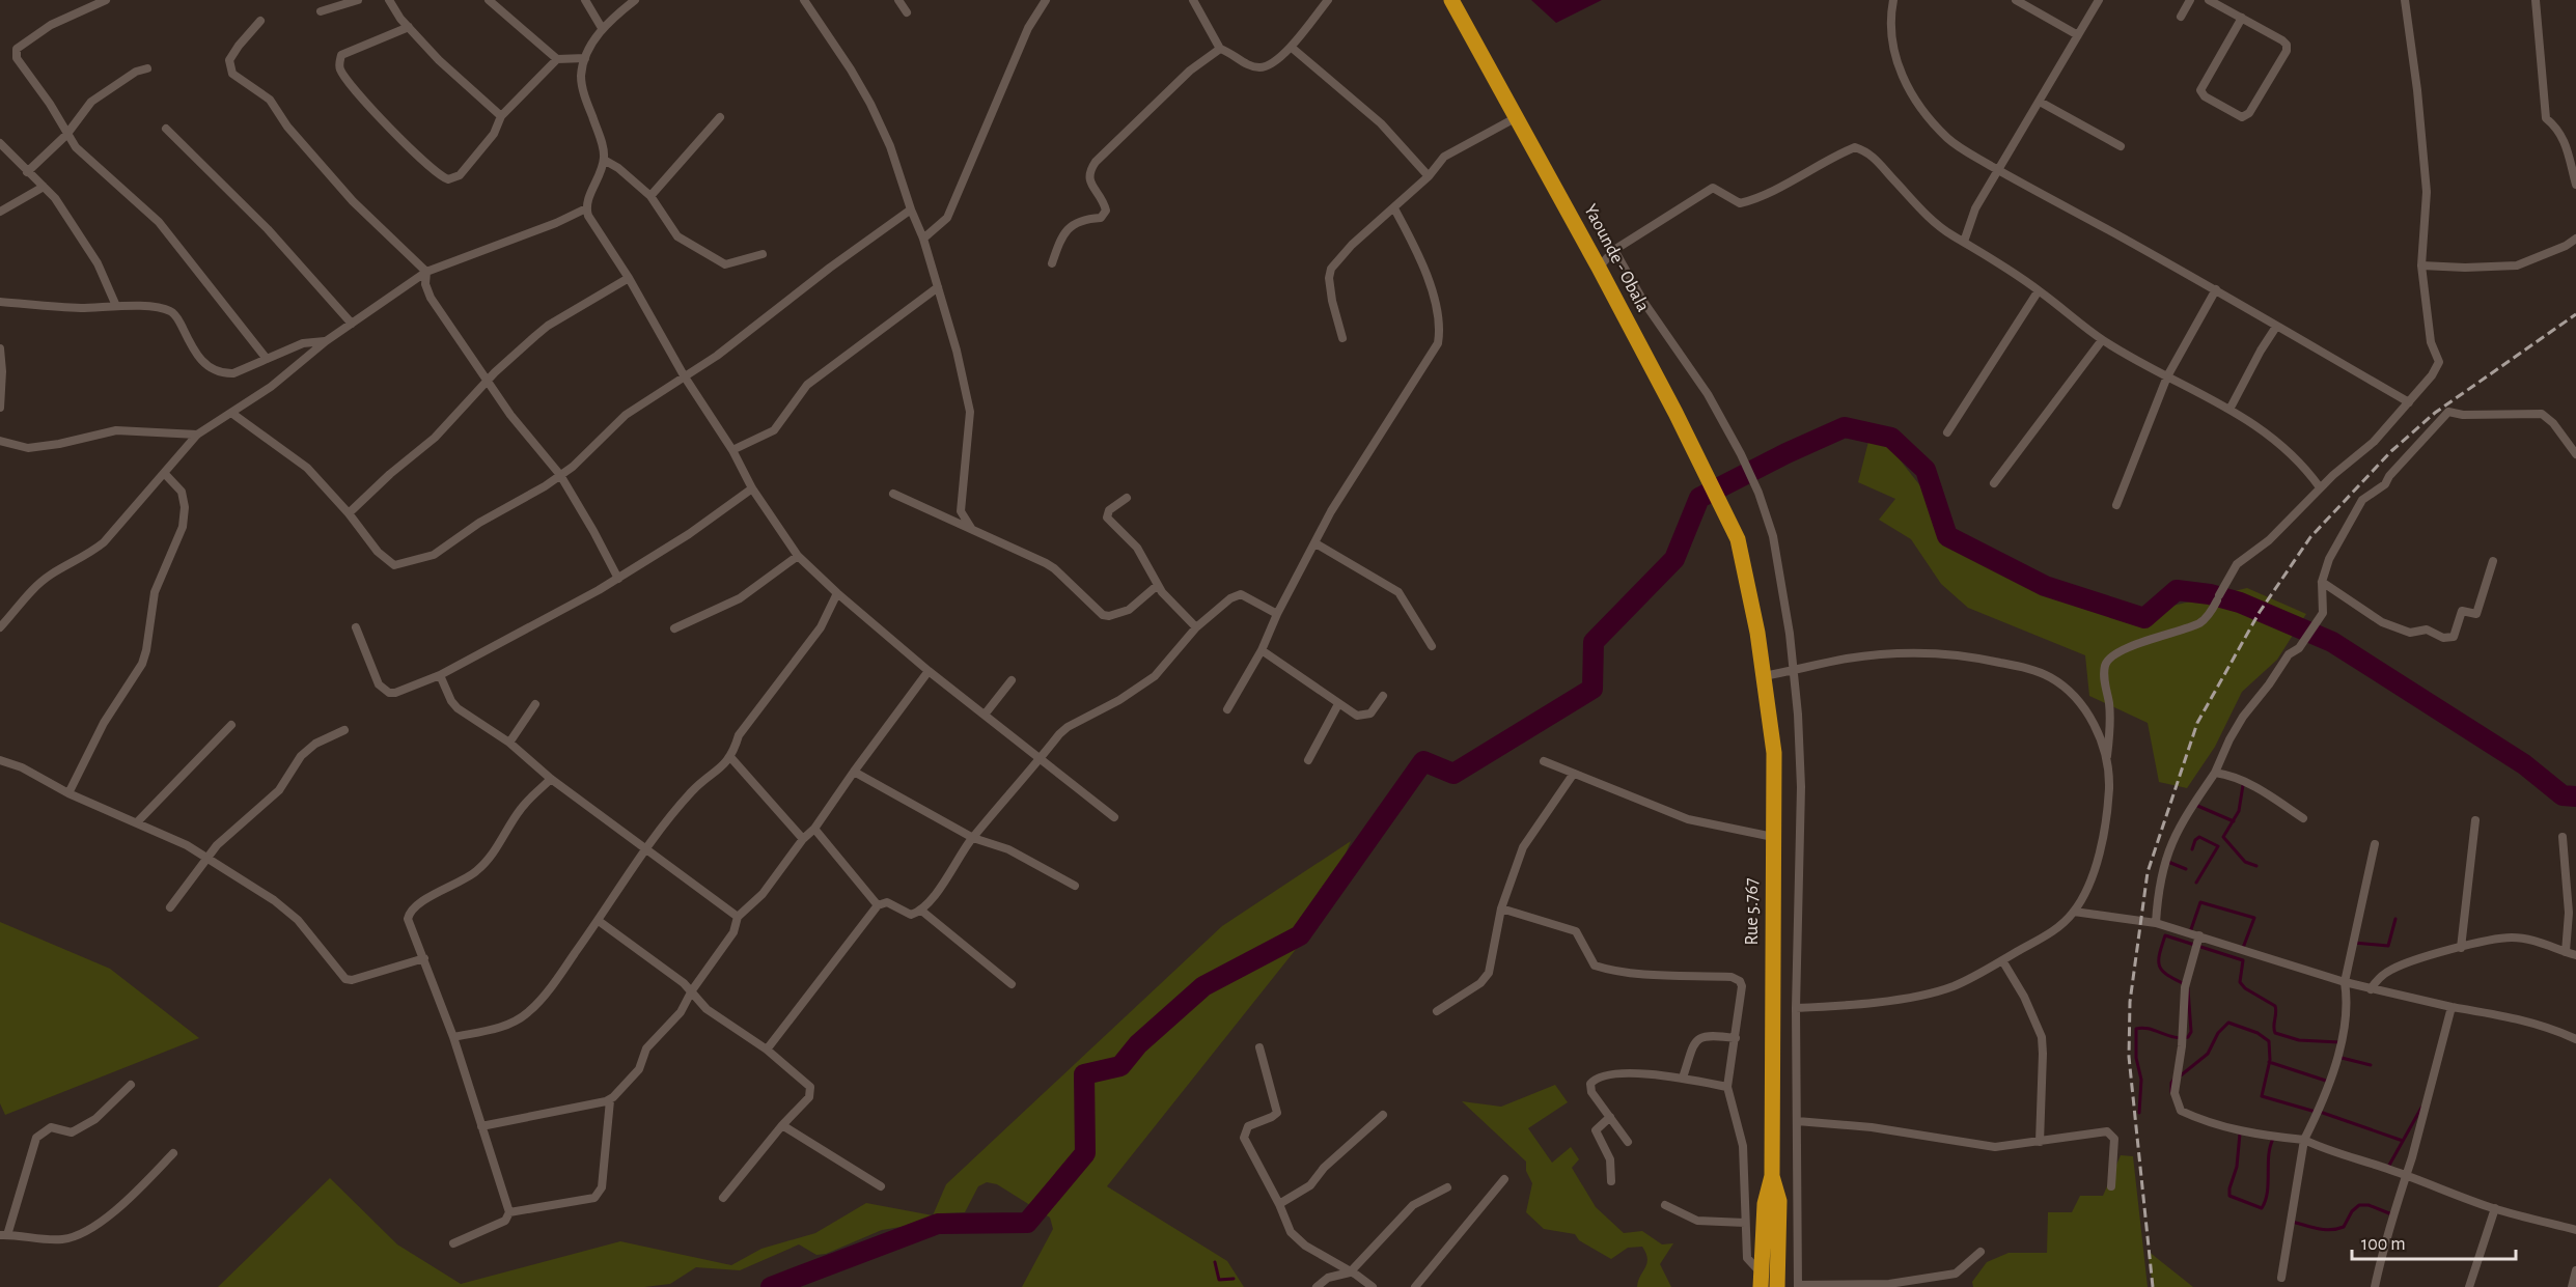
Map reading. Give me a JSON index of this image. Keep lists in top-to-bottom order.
{
  "streets": {
    "highway": ["Yaounde - Obala", "Rue 5.767"]
  },
  "crossings": [
    ["Yaounde - Obala", "Rue 5.767"]
  ],
  "scale_bar": "100 m"
}
